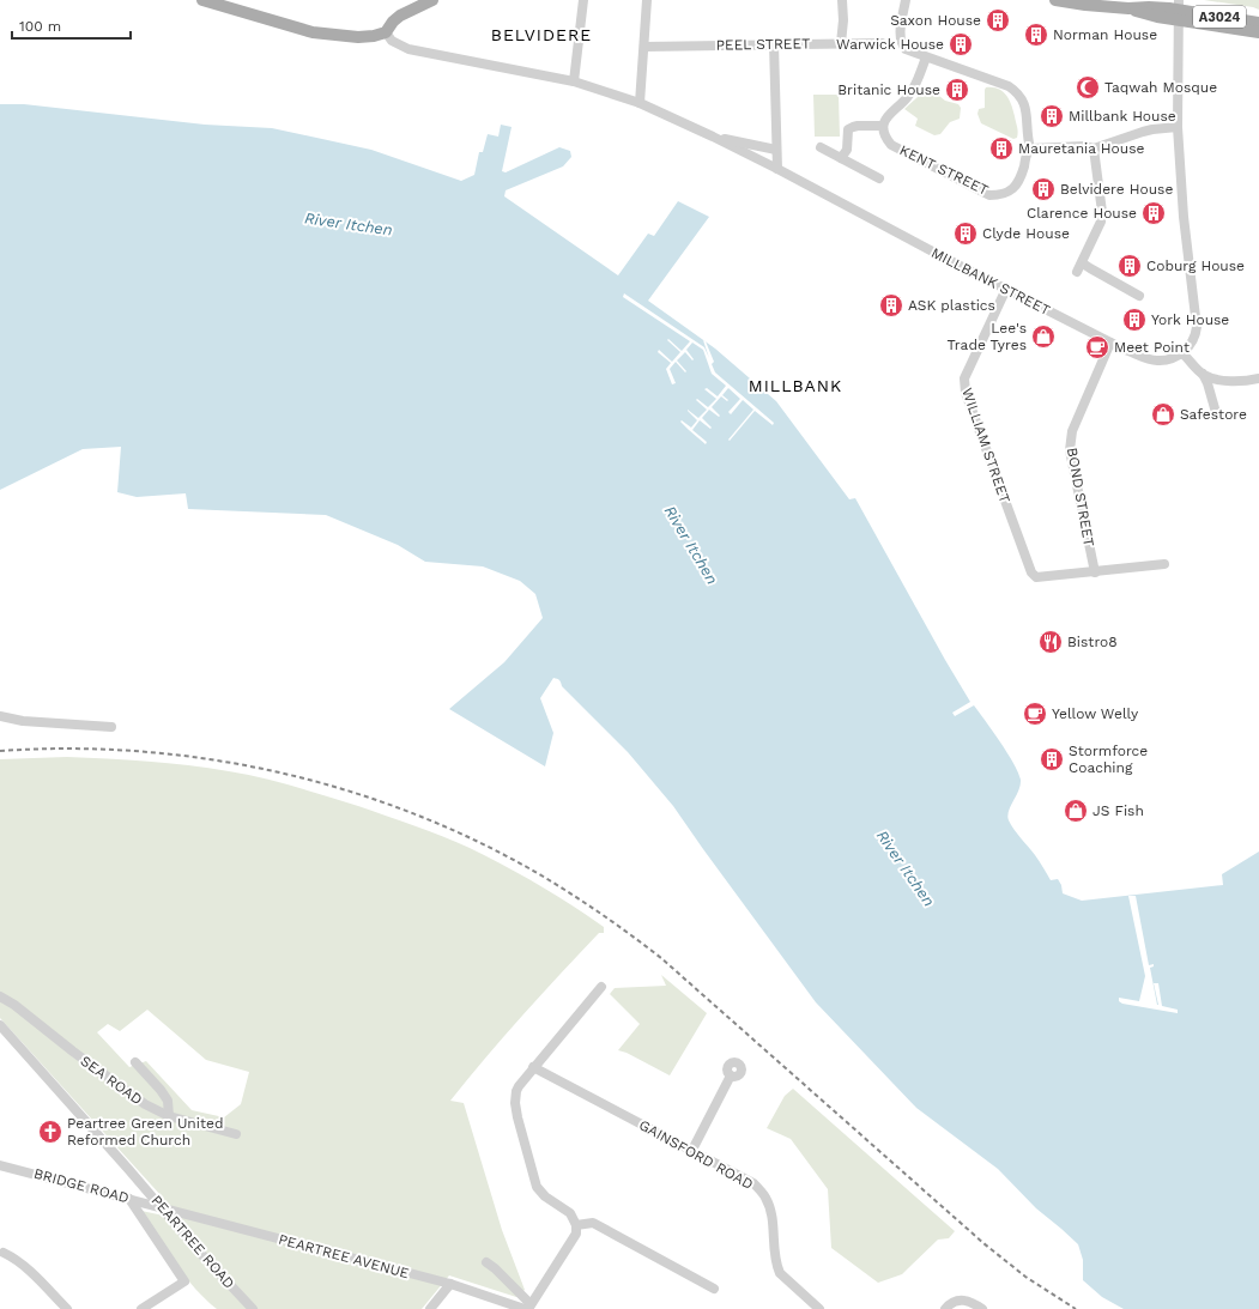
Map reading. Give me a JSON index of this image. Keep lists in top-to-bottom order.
{
  "streets": {
    "main road": ["A3024"],
    "street": [
      "PEEL STREET",
      "KENT STREET",
      "MILLBANK STREET",
      "WILLIAM STREET",
      "BOND STREET",
      "SEA ROAD",
      "GAINSFORD ROAD",
      "BRIDGE ROAD",
      "PEARTREE ROAD",
      "PEARTREE AVENUE"
    ]
  },
  "crossings": [
    ["MILLBANK STREET", "WILLIAM STREET"],
    ["MILLBANK STREET", "BOND STREET"],
    ["WILLIAM STREET", "BOND STREET"],
    ["BRIDGE ROAD", "PEARTREE ROAD"],
    ["BRIDGE ROAD", "PEARTREE AVENUE"],
    ["PEARTREE ROAD", "PEARTREE AVENUE"]
  ],
  "districts": ["BELVIDERE", "MILLBANK"],
  "water": ["River Itchen"],
  "places": {
    "building": [
      "Saxon House",
      "Norman House",
      "Warwick House",
      "Britanic House",
      "Millbank House",
      "Mauretania House",
      "Belvidere House",
      "Clarence House",
      "Clyde House",
      "Coburg House",
      "ASK plastics",
      "York House",
      "Stormforce Coaching"
    ],
    "mosque": ["Taqwah Mosque"],
    "shop": ["Lee's Trade Tyres", "Safestore", "JS Fish"],
    "cafe": ["Meet Point", "Yellow Welly"],
    "restaurant": ["Bistro8"],
    "church": ["Peartree Green United Reformed Church"]
  },
  "scale_bar": "100 m"
}
